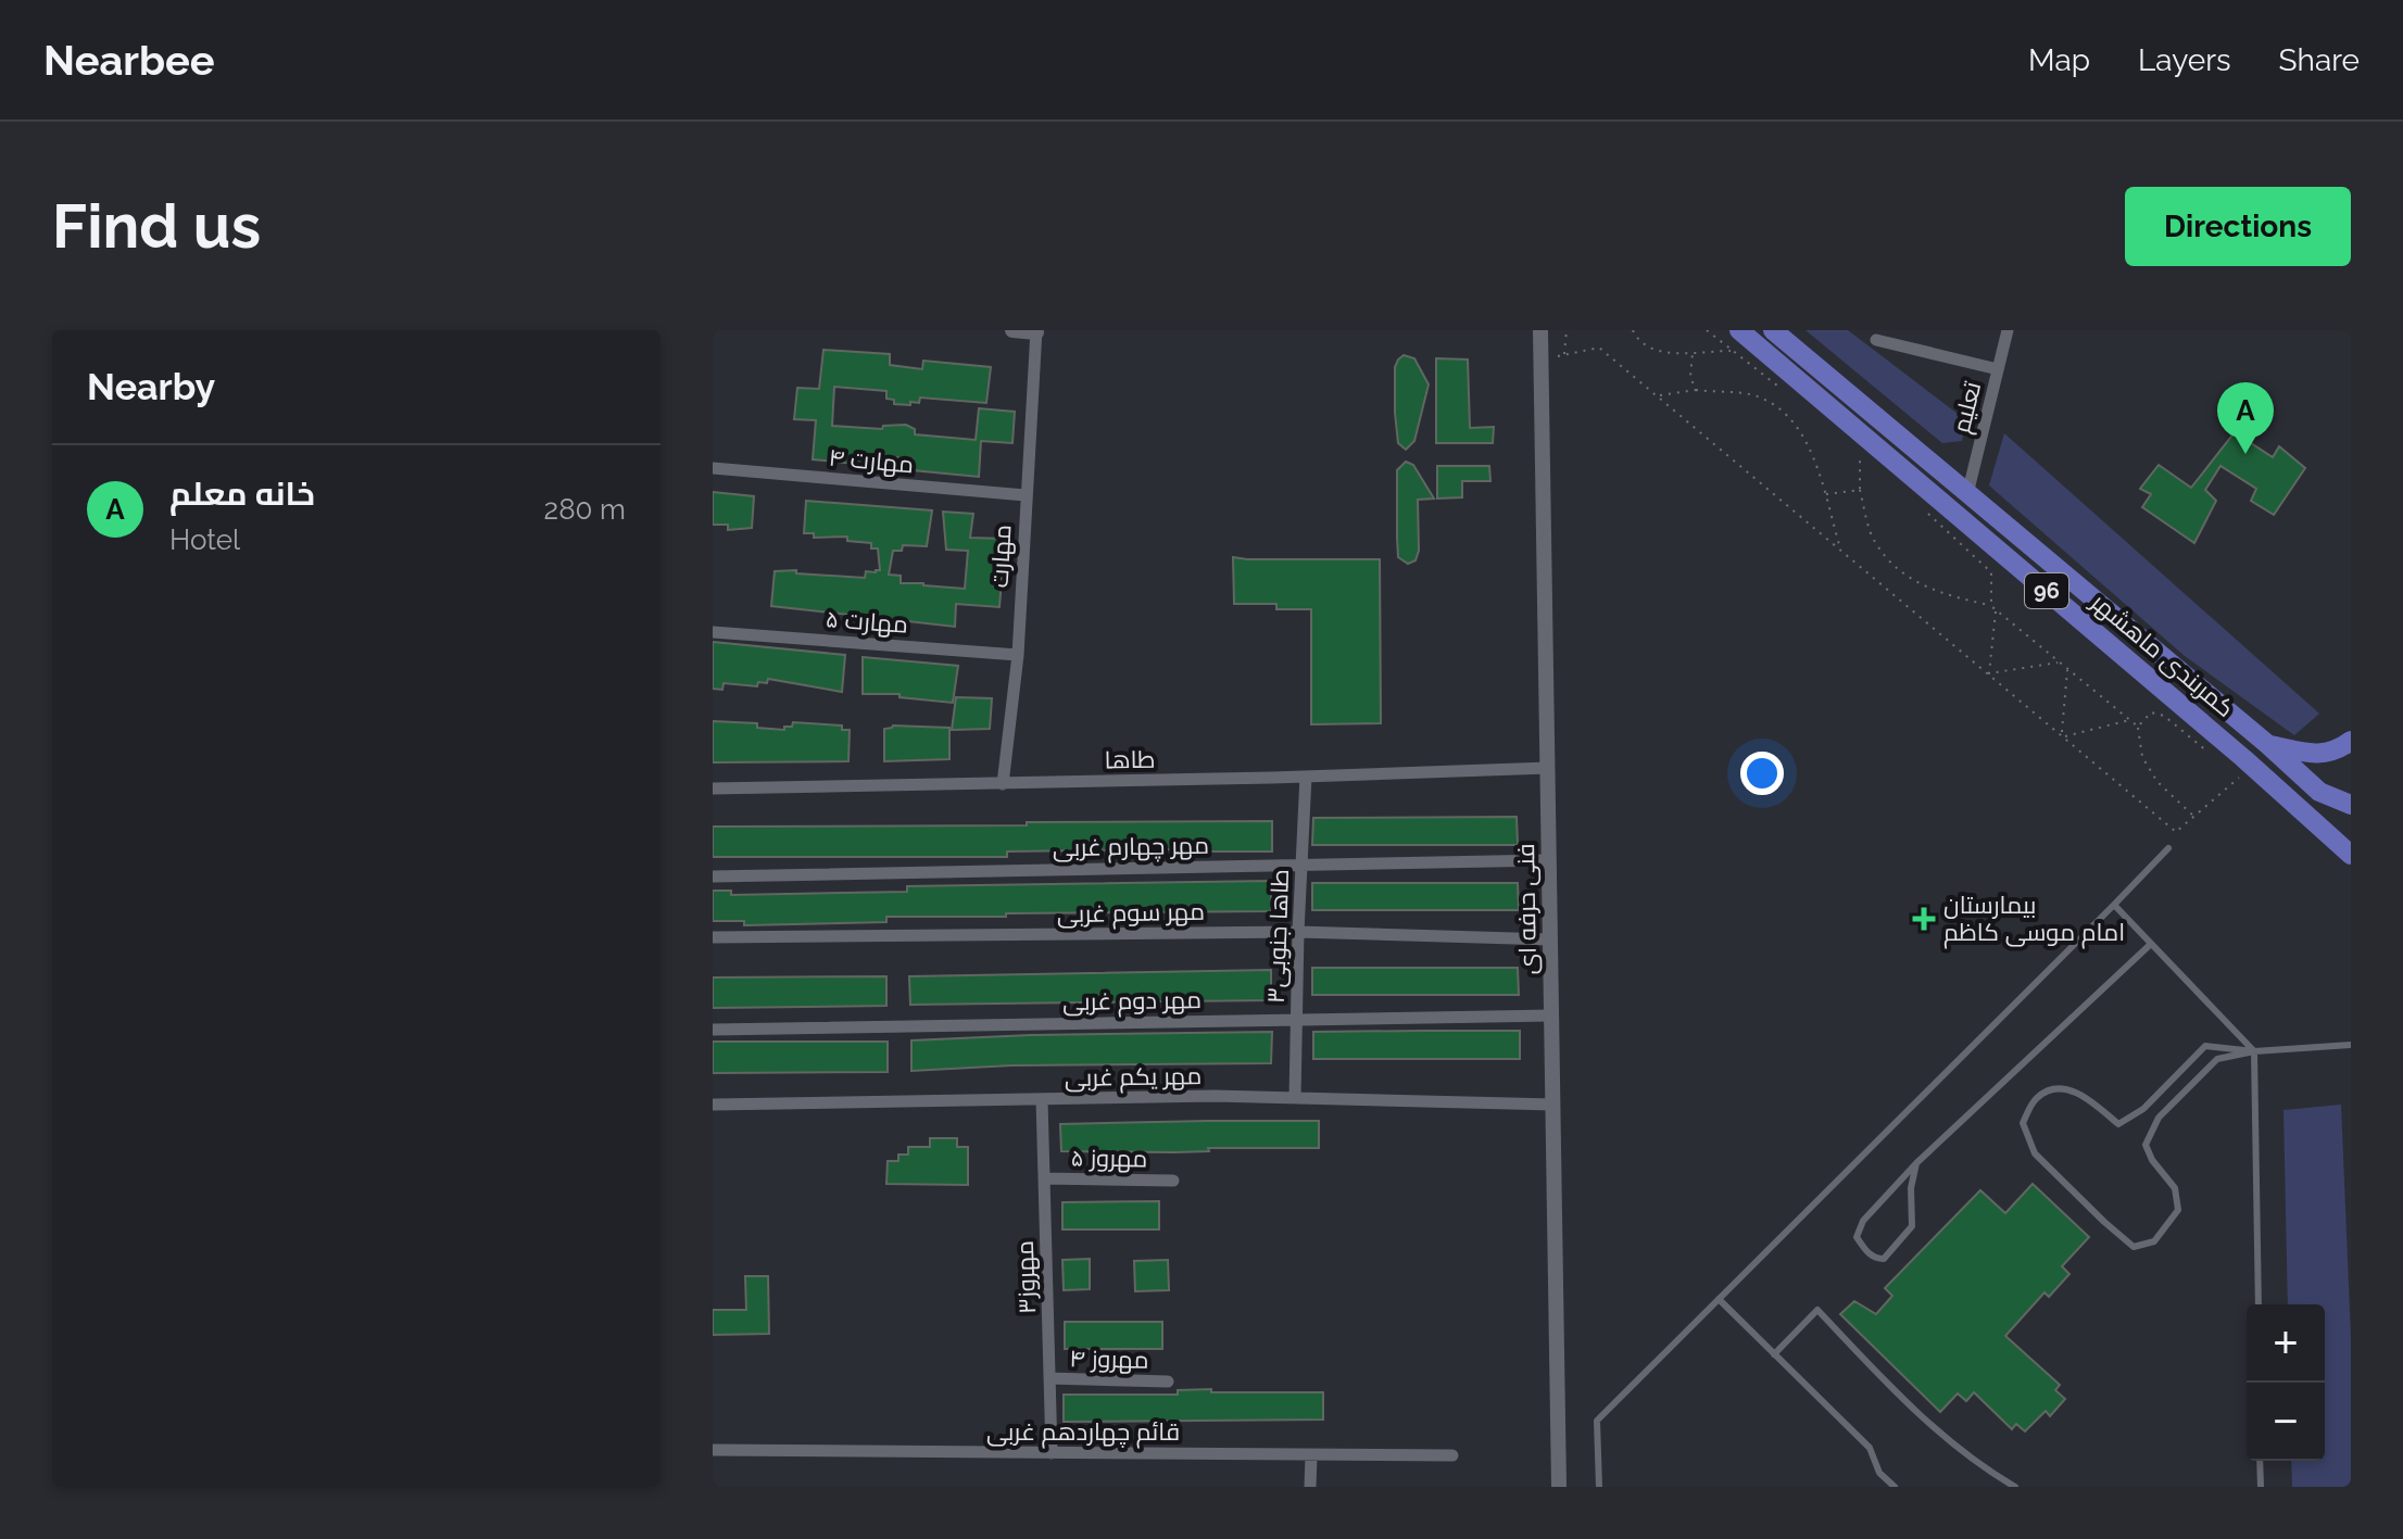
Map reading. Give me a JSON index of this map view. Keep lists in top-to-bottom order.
{
  "streets": {
    "main road": ["96", "کمربندی ماهشهر"],
    "street": [
      "تعلیم",
      "مهارت ۴",
      "مهارت",
      "مهارت ۵",
      "طاها",
      "مهر چهارم غربی",
      "فنی حرفه ای",
      "مهر سوم غربی",
      "طاها جنوبی۳",
      "مهر دوم غربی",
      "مهر یکم غربی",
      "مهروز ۵",
      "مهروز۳",
      "مهروز ۴",
      "قائم چهاردهم غربی"
    ]
  },
  "crossings": [
    ["تعلیم", "کمربندی ماهشهر"],
    ["مهارت ۴", "مهارت"],
    ["مهارت", "مهارت ۵"],
    ["مهارت", "طاها"],
    ["96", "کمربندی ماهشهر"],
    ["طاها", "فنی حرفه ای"],
    ["طاها", "طاها جنوبی۳"],
    ["مهر چهارم غربی", "فنی حرفه ای"],
    ["مهر چهارم غربی", "طاها جنوبی۳"],
    ["فنی حرفه ای", "مهر سوم غربی"],
    ["فنی حرفه ای", "مهر دوم غربی"],
    ["فنی حرفه ای", "مهر یکم غربی"],
    ["مهر سوم غربی", "طاها جنوبی۳"],
    ["طاها جنوبی۳", "مهر دوم غربی"],
    ["طاها جنوبی۳", "مهر یکم غربی"],
    ["مهر یکم غربی", "مهروز۳"],
    ["مهروز ۵", "مهروز۳"],
    ["مهروز۳", "مهروز ۴"],
    ["مهروز۳", "قائم چهاردهم غربی"]
  ],
  "places": {
    "health": ["بیمارستان امام موسی کاظم"]
  },
  "page": {
    "header": "Nearbee",
    "nav": ["Map", "Layers", "Share"],
    "buttons": "Directions",
    "title": "Find us",
    "heading": "Nearby",
    "pins": "A",
    "list": [
      {
        "mark": "A",
        "name": "خانه معلم",
        "note": "Hotel",
        "value": "280 m"
      }
    ],
    "map_buttons": ["+", "−"]
  }
}
